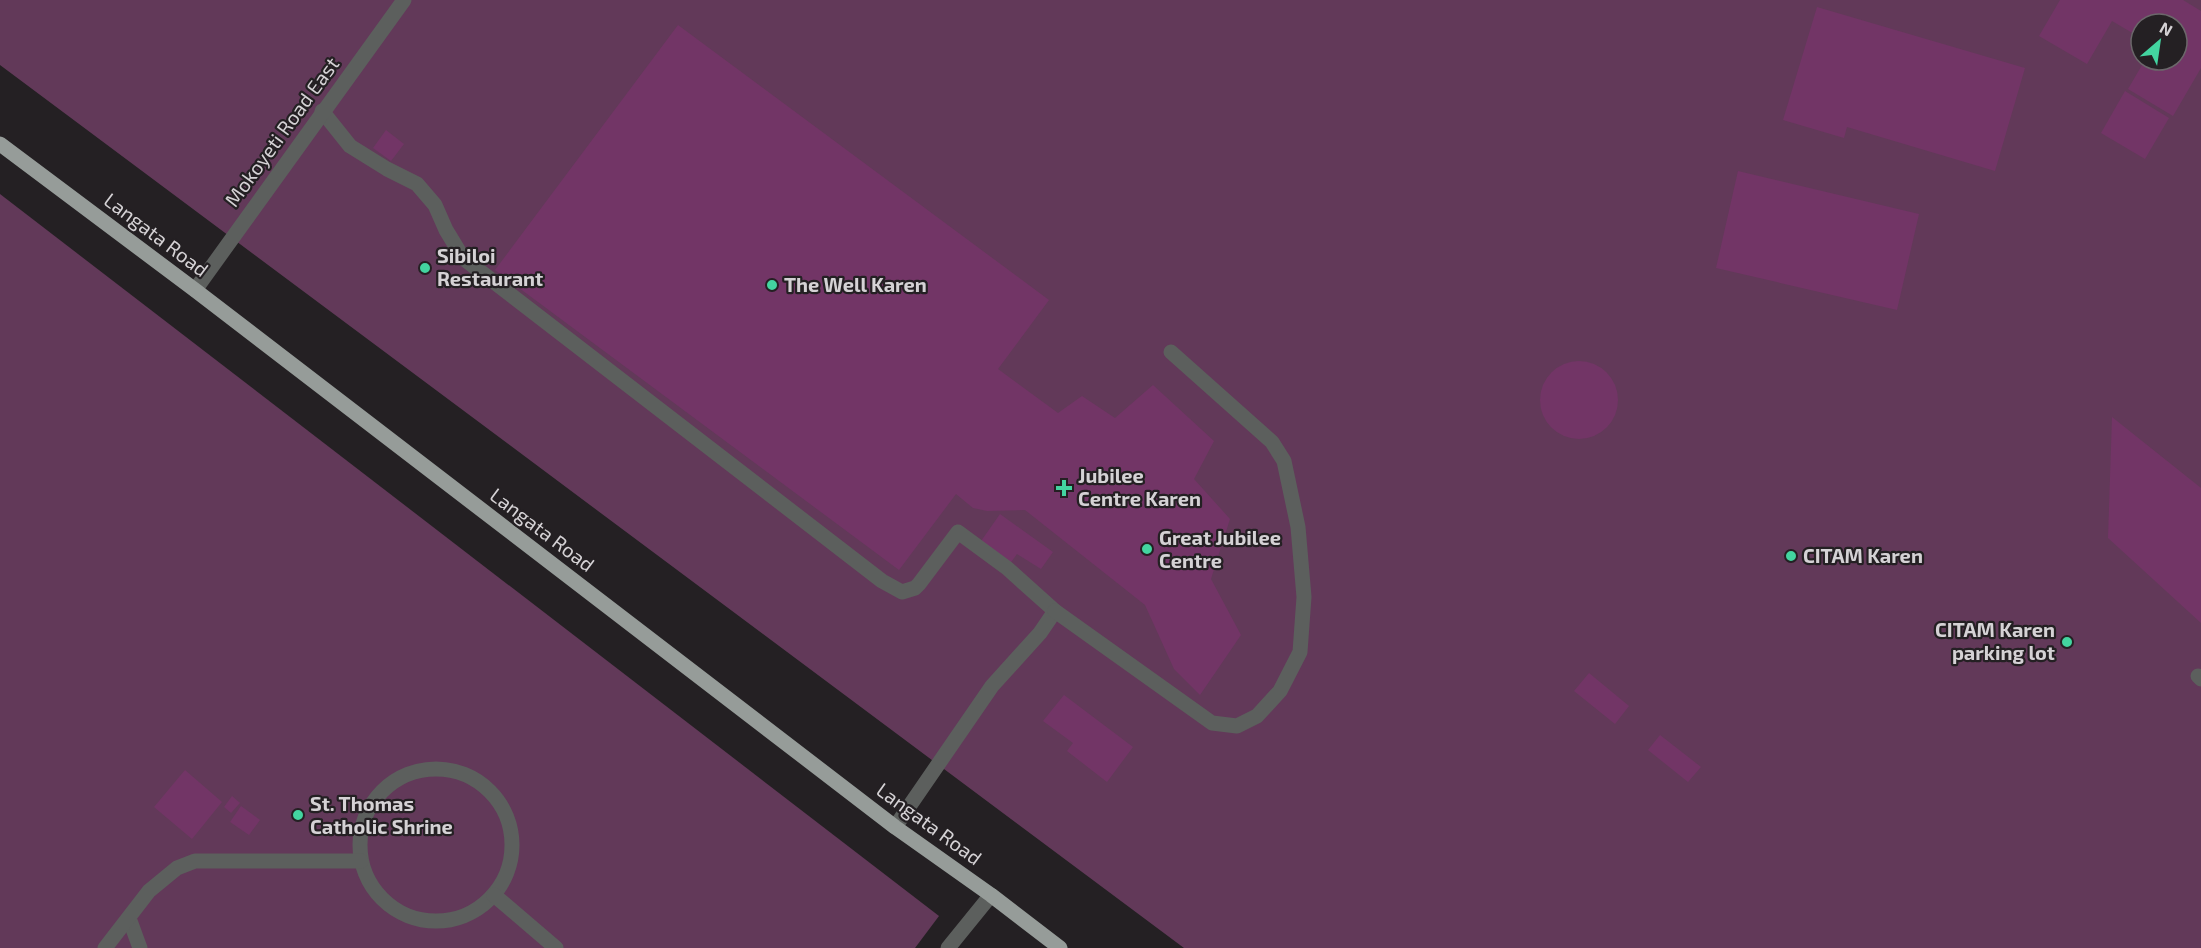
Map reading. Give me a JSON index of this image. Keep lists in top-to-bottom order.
{
  "streets": {
    "main road": ["Langata Road"],
    "street": ["Mokoyeti Road East"]
  },
  "crossings": [
    ["Mokoyeti Road East", "Langata Road"]
  ],
  "places": {
    "other": [
      "Sibiloi Restaurant",
      "The Well Karen",
      "Great Jubilee Centre",
      "CITAM Karen",
      "CITAM Karen parking lot",
      "St. Thomas Catholic Shrine"
    ],
    "health": ["Jubilee Centre Karen"]
  },
  "north": "top right"
}
